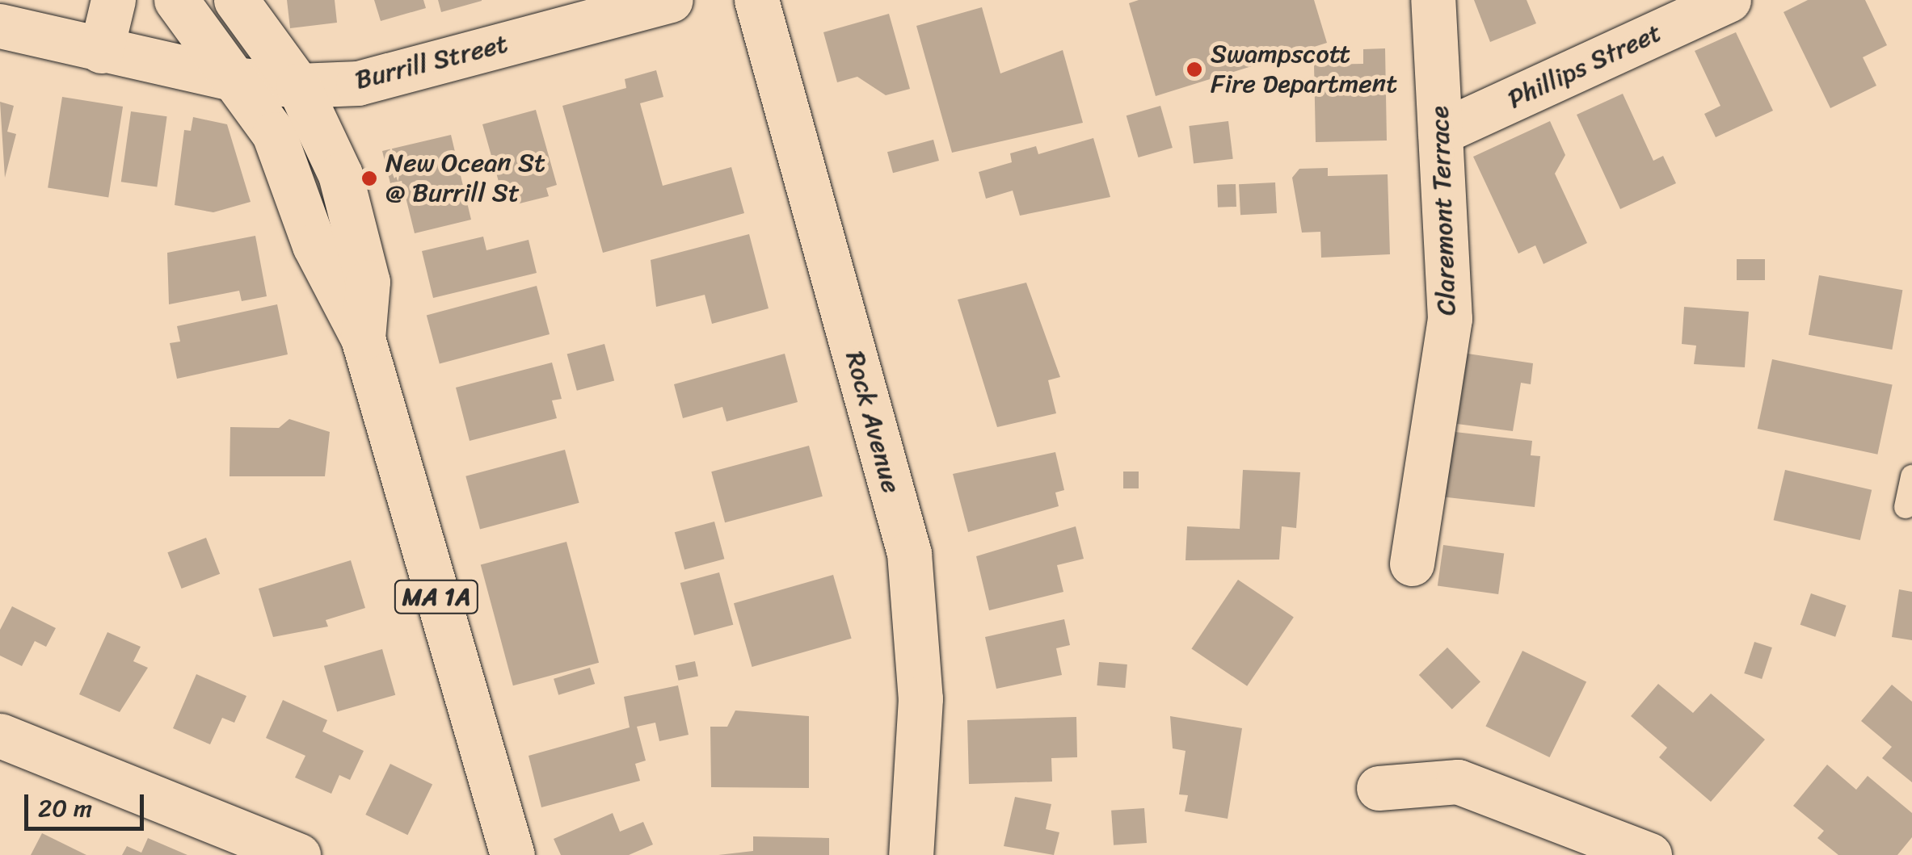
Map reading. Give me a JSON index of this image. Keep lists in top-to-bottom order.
{
  "streets": {
    "main road": [
      "Burrill Street",
      "Phillips Street",
      "Claremont Terrace",
      "Rock Avenue",
      "MA 1A"
    ]
  },
  "crossings": [
    ["Burrill Street", "MA 1A"],
    ["Phillips Street", "Claremont Terrace"]
  ],
  "places": ["Swampscott Fire Department", "New Ocean St @ Burrill St"],
  "scale_bar": "20 m"
}
